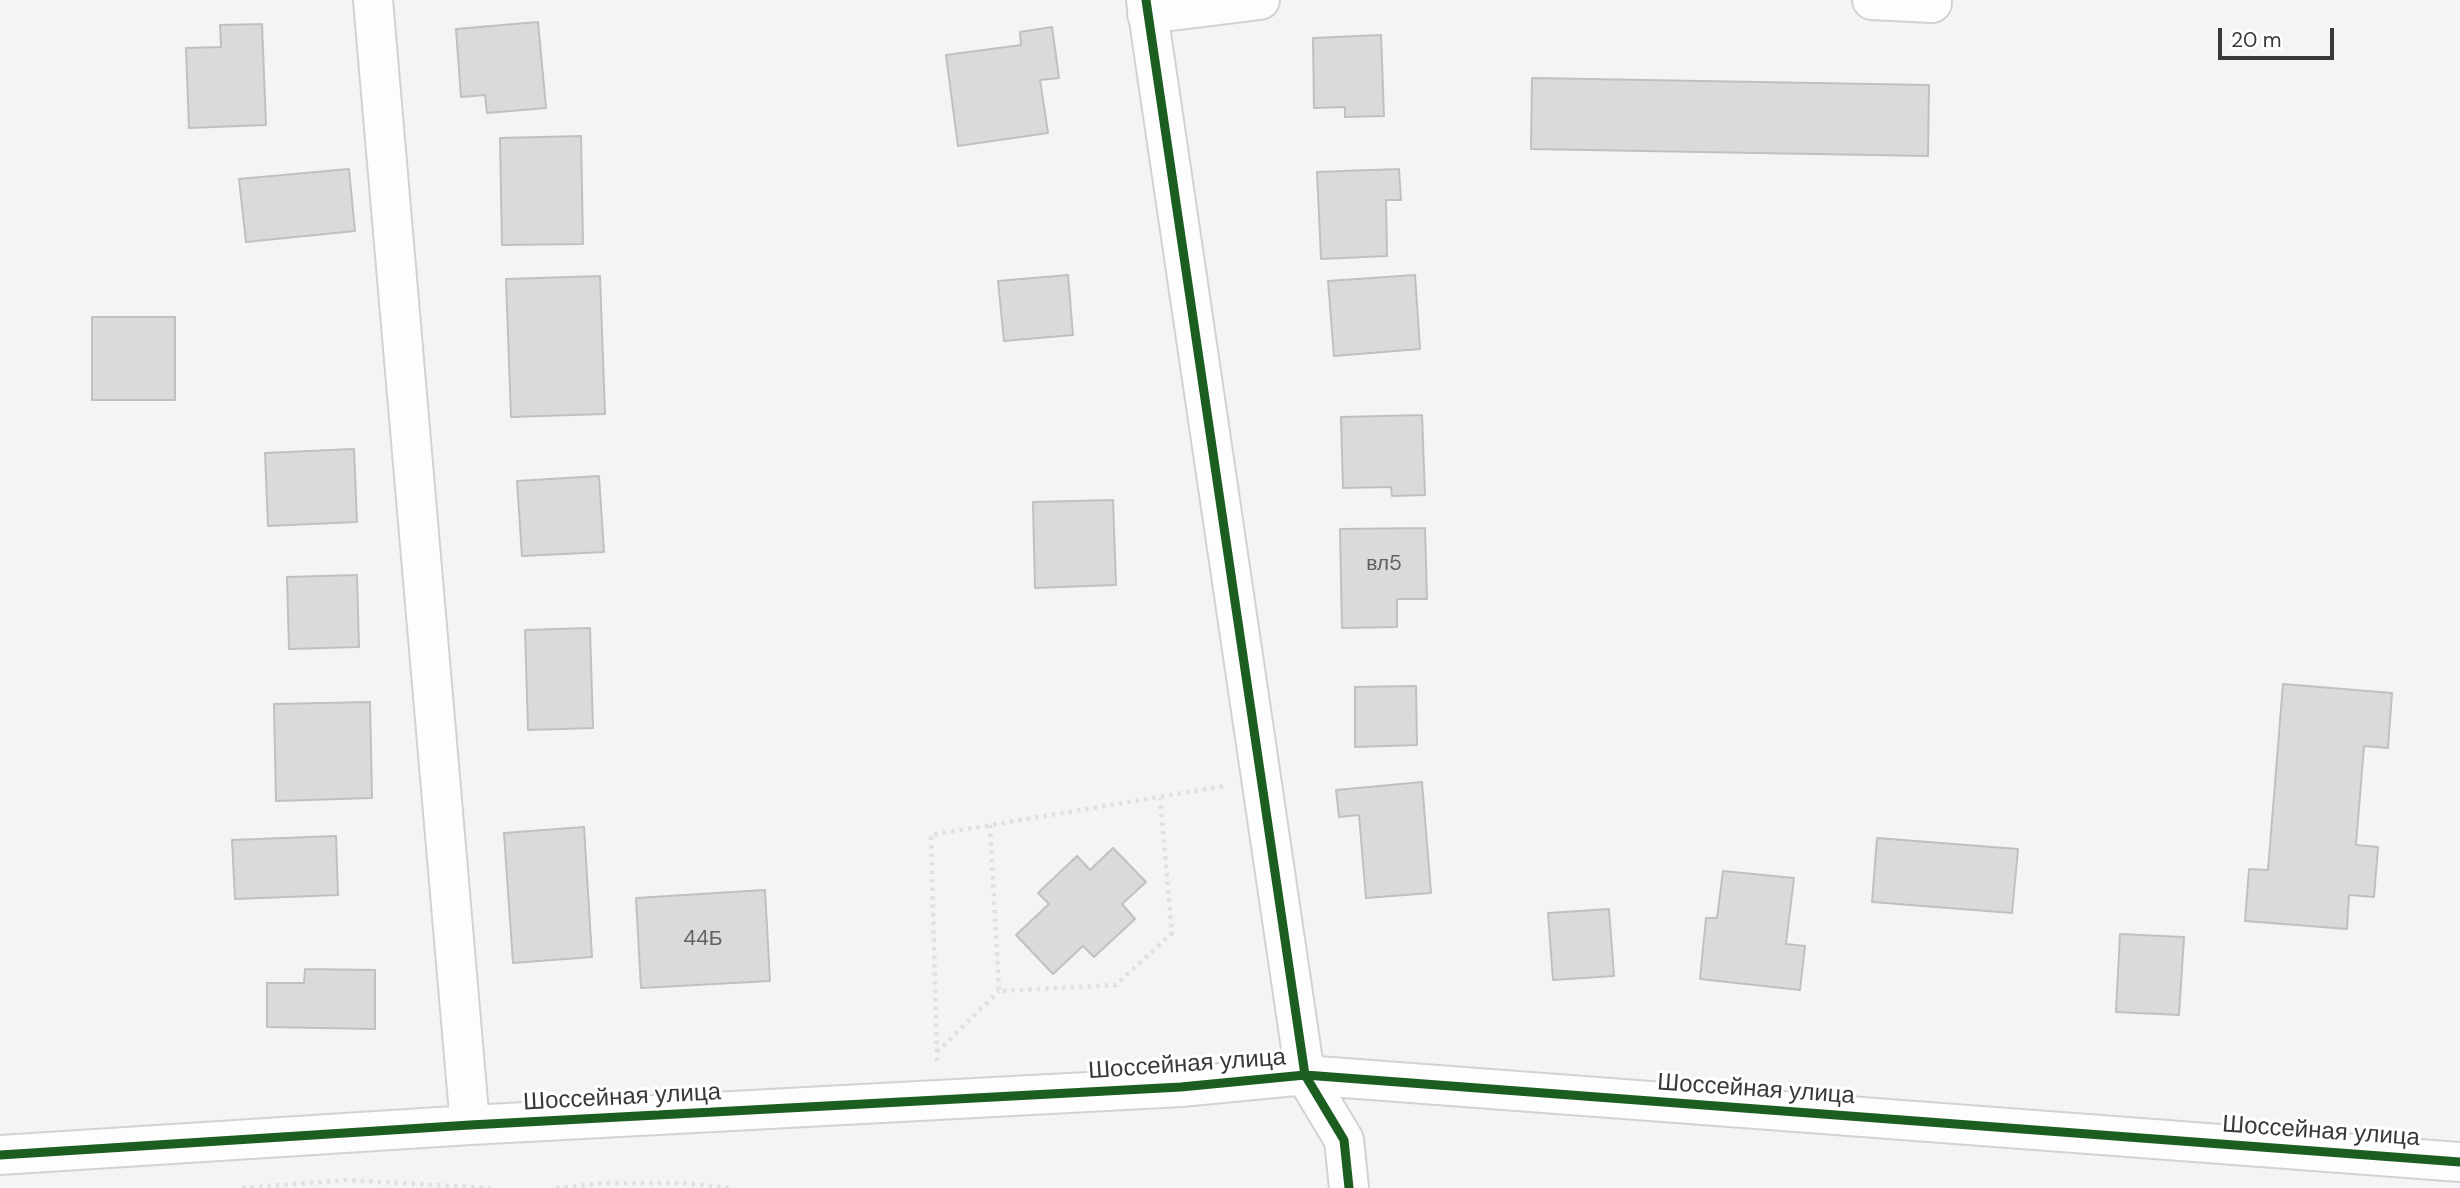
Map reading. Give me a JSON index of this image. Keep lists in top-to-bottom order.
{
  "streets": {
    "street": ["Шоссейная улица"]
  },
  "house_numbers": ["вл5", "44Б"],
  "scale_bar": "20 m"
}
